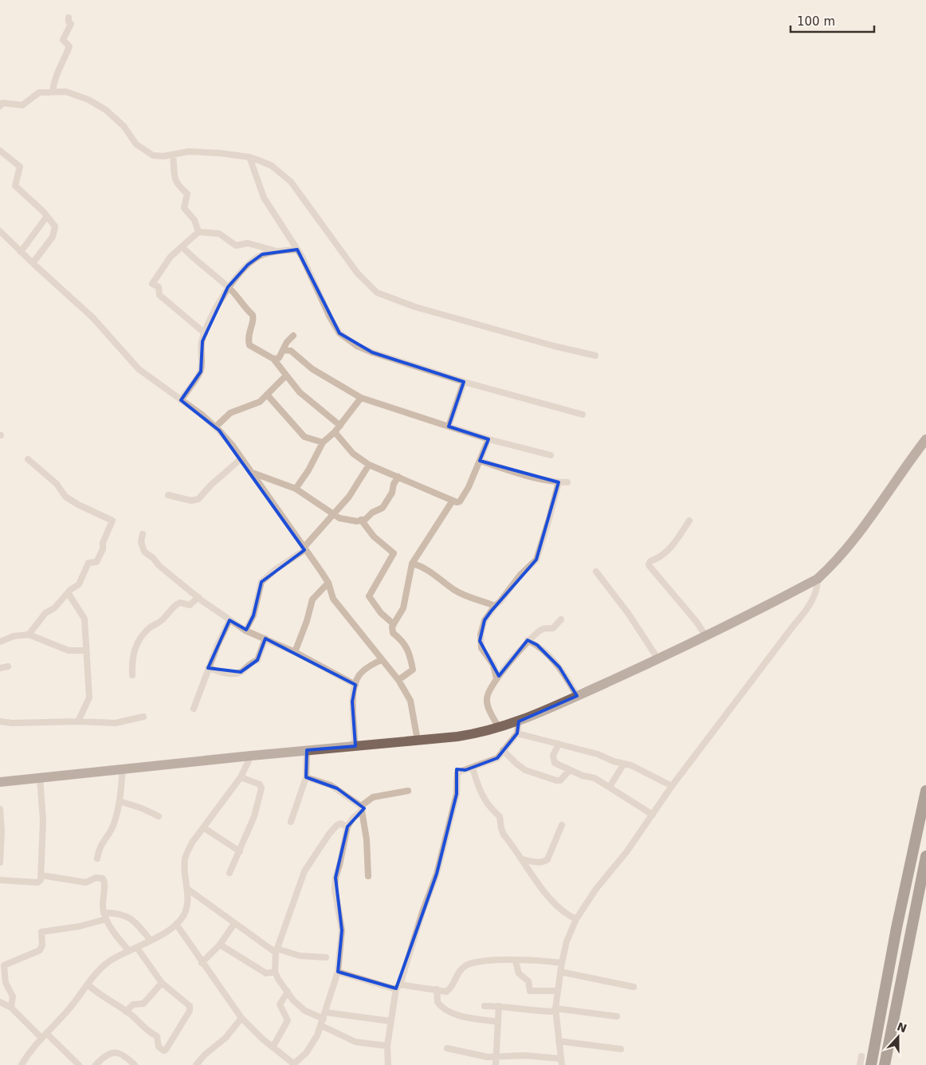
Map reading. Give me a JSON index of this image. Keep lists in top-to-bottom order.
{
  "scale_bar": "100 m",
  "north": "top"
}
